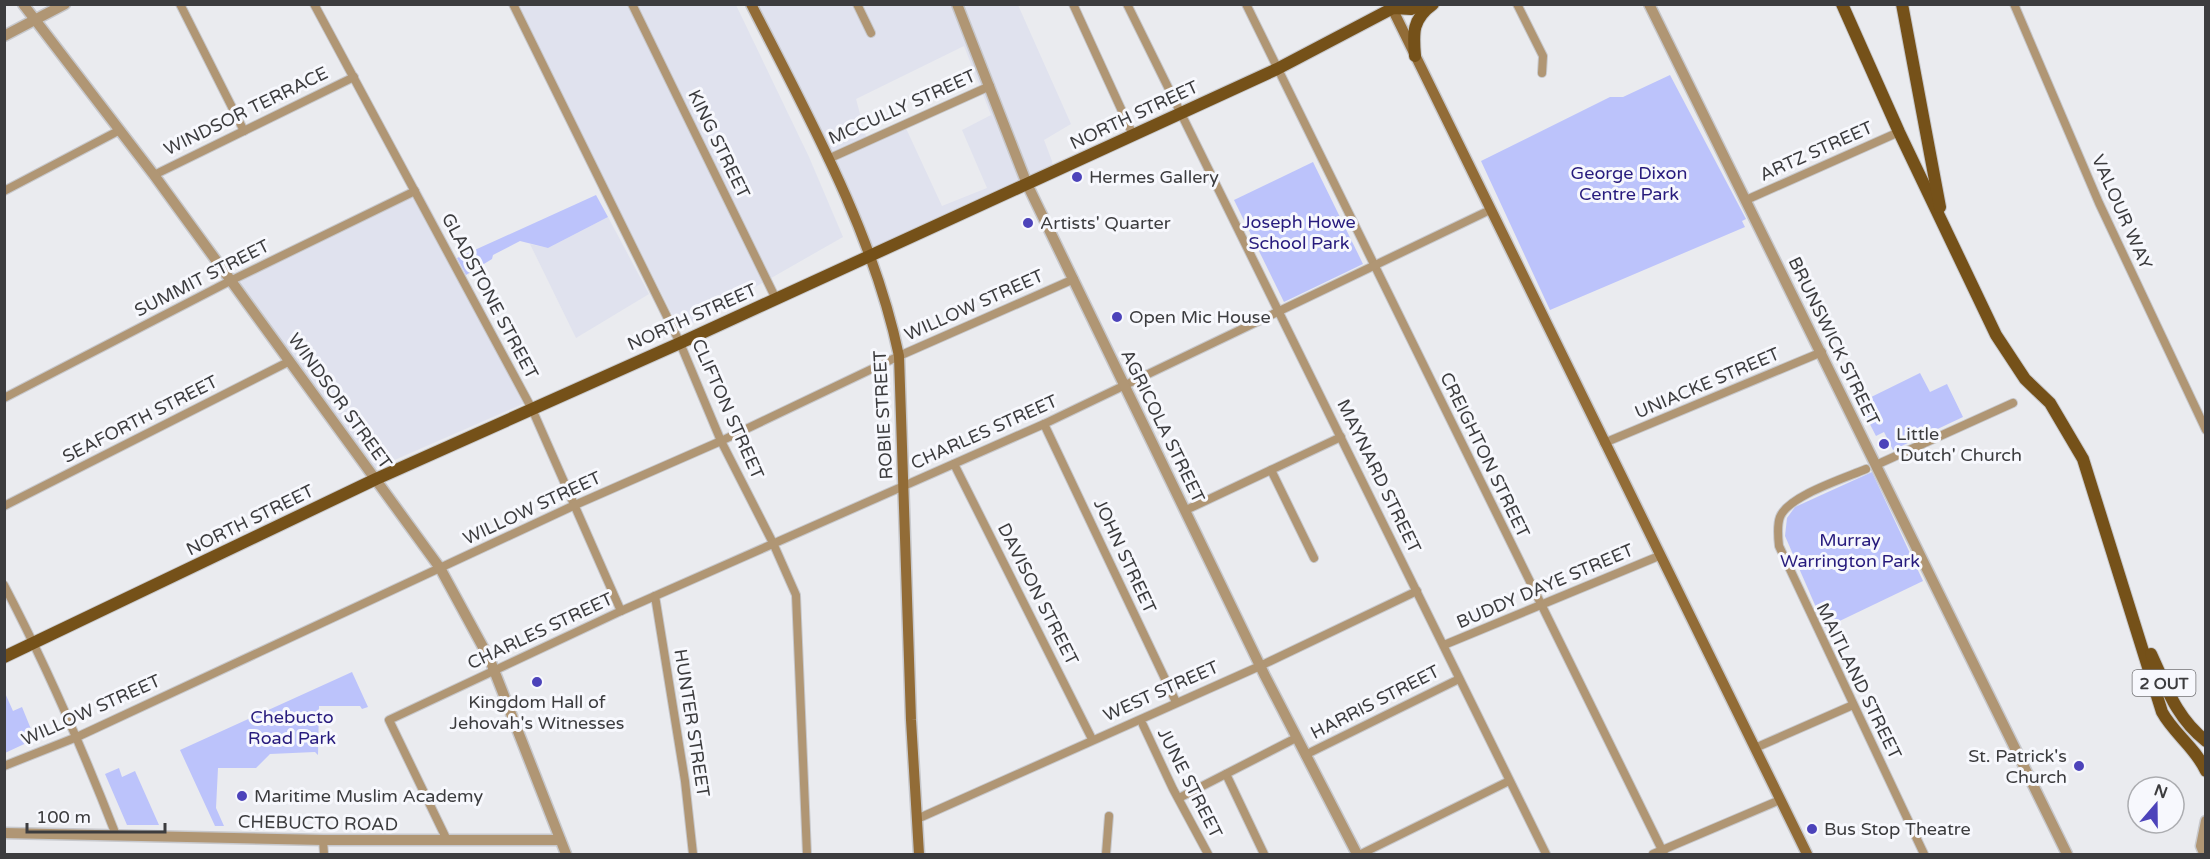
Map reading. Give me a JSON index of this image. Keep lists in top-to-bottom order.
{
  "streets": {
    "main road": ["NORTH STREET", "ROBIE STREET", "2 OUT"],
    "street": [
      "MCCULLY STREET",
      "WINDSOR TERRACE",
      "KING STREET",
      "ARTZ STREET",
      "VALOUR WAY",
      "SUMMIT STREET",
      "GLADSTONE STREET",
      "WILLOW STREET",
      "BRUNSWICK STREET",
      "UNIACKE STREET",
      "WINDSOR STREET",
      "CLIFTON STREET",
      "SEAFORTH STREET",
      "AGRICOLA STREET",
      "CHARLES STREET",
      "CREIGHTON STREET",
      "MAYNARD STREET",
      "JOHN STREET",
      "BUDDY DAYE STREET",
      "DAVISON STREET",
      "MAITLAND STREET",
      "WEST STREET",
      "HARRIS STREET",
      "HUNTER STREET",
      "JUNE STREET",
      "CHEBUCTO ROAD"
    ]
  },
  "crossings": [
    ["MCCULLY STREET", "ROBIE STREET"],
    ["MCCULLY STREET", "AGRICOLA STREET"],
    ["WINDSOR TERRACE", "GLADSTONE STREET"],
    ["WINDSOR TERRACE", "WINDSOR STREET"],
    ["NORTH STREET", "KING STREET"],
    ["NORTH STREET", "GLADSTONE STREET"],
    ["NORTH STREET", "WINDSOR STREET"],
    ["NORTH STREET", "CLIFTON STREET"],
    ["NORTH STREET", "ROBIE STREET"],
    ["NORTH STREET", "AGRICOLA STREET"],
    ["NORTH STREET", "CREIGHTON STREET"],
    ["NORTH STREET", "MAYNARD STREET"],
    ["ARTZ STREET", "BRUNSWICK STREET"],
    ["SUMMIT STREET", "GLADSTONE STREET"],
    ["SUMMIT STREET", "WINDSOR STREET"],
    ["GLADSTONE STREET", "WILLOW STREET"],
    ["GLADSTONE STREET", "CHARLES STREET"],
    ["WILLOW STREET", "WINDSOR STREET"],
    ["WILLOW STREET", "CLIFTON STREET"],
    ["WILLOW STREET", "ROBIE STREET"],
    ["WILLOW STREET", "AGRICOLA STREET"],
    ["BRUNSWICK STREET", "UNIACKE STREET"],
    ["BRUNSWICK STREET", "MAITLAND STREET"],
    ["WINDSOR STREET", "SEAFORTH STREET"],
    ["WINDSOR STREET", "CHARLES STREET"],
    ["WINDSOR STREET", "CHEBUCTO ROAD"],
    ["CLIFTON STREET", "CHARLES STREET"],
    ["ROBIE STREET", "CHARLES STREET"],
    ["ROBIE STREET", "WEST STREET"],
    ["AGRICOLA STREET", "CHARLES STREET"],
    ["AGRICOLA STREET", "WEST STREET"],
    ["AGRICOLA STREET", "HARRIS STREET"],
    ["CHARLES STREET", "CREIGHTON STREET"],
    ["CHARLES STREET", "MAYNARD STREET"],
    ["CHARLES STREET", "JOHN STREET"],
    ["CHARLES STREET", "DAVISON STREET"],
    ["CHARLES STREET", "HUNTER STREET"],
    ["CHARLES STREET", "CHEBUCTO ROAD"],
    ["CREIGHTON STREET", "BUDDY DAYE STREET"],
    ["MAYNARD STREET", "BUDDY DAYE STREET"],
    ["MAYNARD STREET", "WEST STREET"],
    ["MAYNARD STREET", "HARRIS STREET"],
    ["JOHN STREET", "WEST STREET"],
    ["DAVISON STREET", "WEST STREET"]
  ],
  "parks": [
    "George Dixon Centre Park",
    "Joseph Howe School Park",
    "Murray Warrington Park",
    "Chebucto Road Park"
  ],
  "places": [
    "Hermes Gallery",
    "Artists' Quarter",
    "Open Mic House",
    "Little 'Dutch' Church",
    "Kingdom Hall of Jehovah's Witnesses",
    "St. Patrick's Church",
    "Maritime Muslim Academy",
    "Bus Stop Theatre"
  ],
  "scale_bar": "100 m",
  "north": "top"
}
